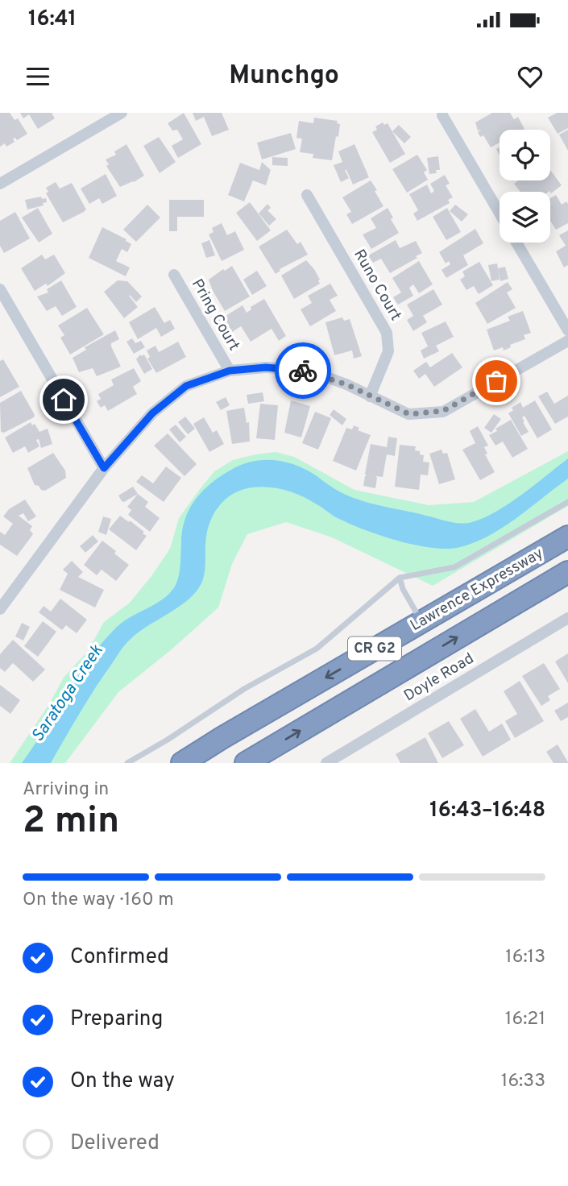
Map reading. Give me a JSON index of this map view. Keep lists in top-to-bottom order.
{
  "streets": {
    "highway": ["Lawrence Expressway", "CR G2"],
    "street": ["Runo Court", "Pring Court", "Doyle Road"]
  },
  "water": ["Saratoga Creek"],
  "page": {
    "status": "16:41",
    "header": "Munchgo",
    "heading": ["2 min", "Arriving in", "16:43–16:48"],
    "bar": "On the way · 160 m",
    "list": [
      ["Confirmed", "16:13"],
      ["Preparing", "16:21"],
      ["On the way", "16:33"],
      "Delivered"
    ]
  }
}
